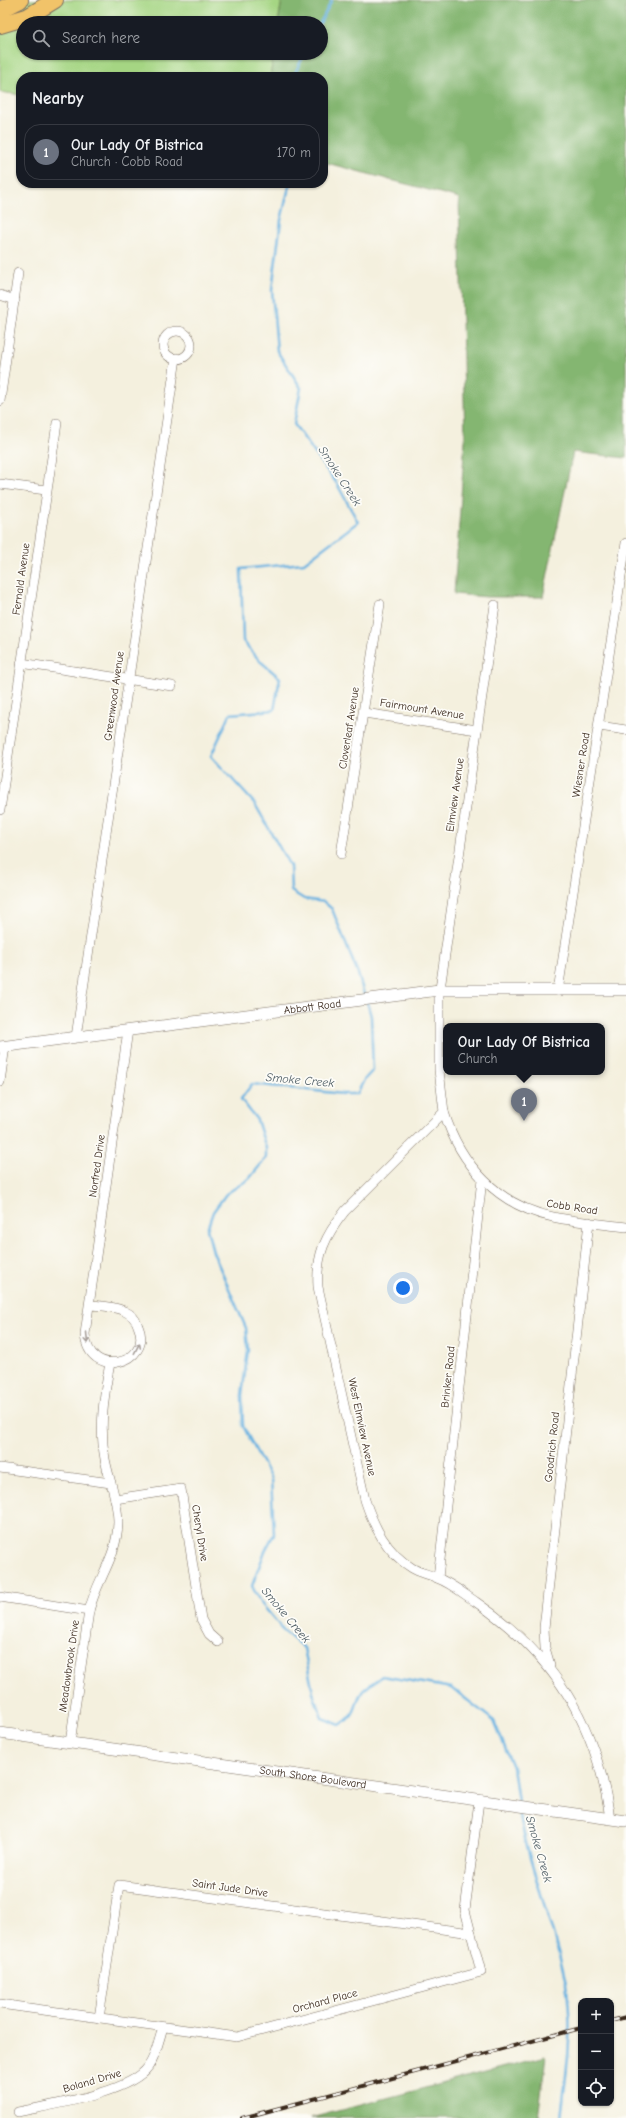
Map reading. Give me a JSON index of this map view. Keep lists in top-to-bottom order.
{
  "streets": {
    "street": [
      "Fernald Avenue",
      "Greenwood Avenue",
      "Fairmount Avenue",
      "Cloverleaf Avenue",
      "Wiesner Road",
      "Elmview Avenue",
      "Abbott Road",
      "Norfred Drive",
      "Cobb Road",
      "Brinker Road",
      "West Elmview Avenue",
      "Goodrich Road",
      "Cheryl Drive",
      "Meadowbrook Drive",
      "South Shore Boulevard",
      "Saint Jude Drive",
      "Orchard Place",
      "Boland Drive"
    ]
  },
  "crossings": [
    ["Greenwood Avenue", "Abbott Road"],
    ["Fairmount Avenue", "Cloverleaf Avenue"],
    ["Fairmount Avenue", "Elmview Avenue"],
    ["Wiesner Road", "Abbott Road"],
    ["Elmview Avenue", "Abbott Road"],
    ["Abbott Road", "Norfred Drive"],
    ["Cobb Road", "Brinker Road"],
    ["Cobb Road", "West Elmview Avenue"],
    ["Cobb Road", "Goodrich Road"],
    ["Brinker Road", "West Elmview Avenue"],
    ["West Elmview Avenue", "Goodrich Road"],
    ["West Elmview Avenue", "South Shore Boulevard"],
    ["Meadowbrook Drive", "South Shore Boulevard"],
    ["South Shore Boulevard", "Orchard Place"],
    ["Saint Jude Drive", "Orchard Place"],
    ["Orchard Place", "Boland Drive"]
  ],
  "water": ["Smoke Creek"],
  "page": {
    "search": "Search here",
    "heading": "Nearby",
    "list": [
      {
        "mark": "1",
        "name": "Our Lady Of Bistrica",
        "note": "Church · Cobb Road",
        "value": "170 m"
      }
    ],
    "popup": ["Our Lady Of Bistrica", "Church"],
    "pins": "1",
    "map_buttons": ["+", "−"]
  }
}
